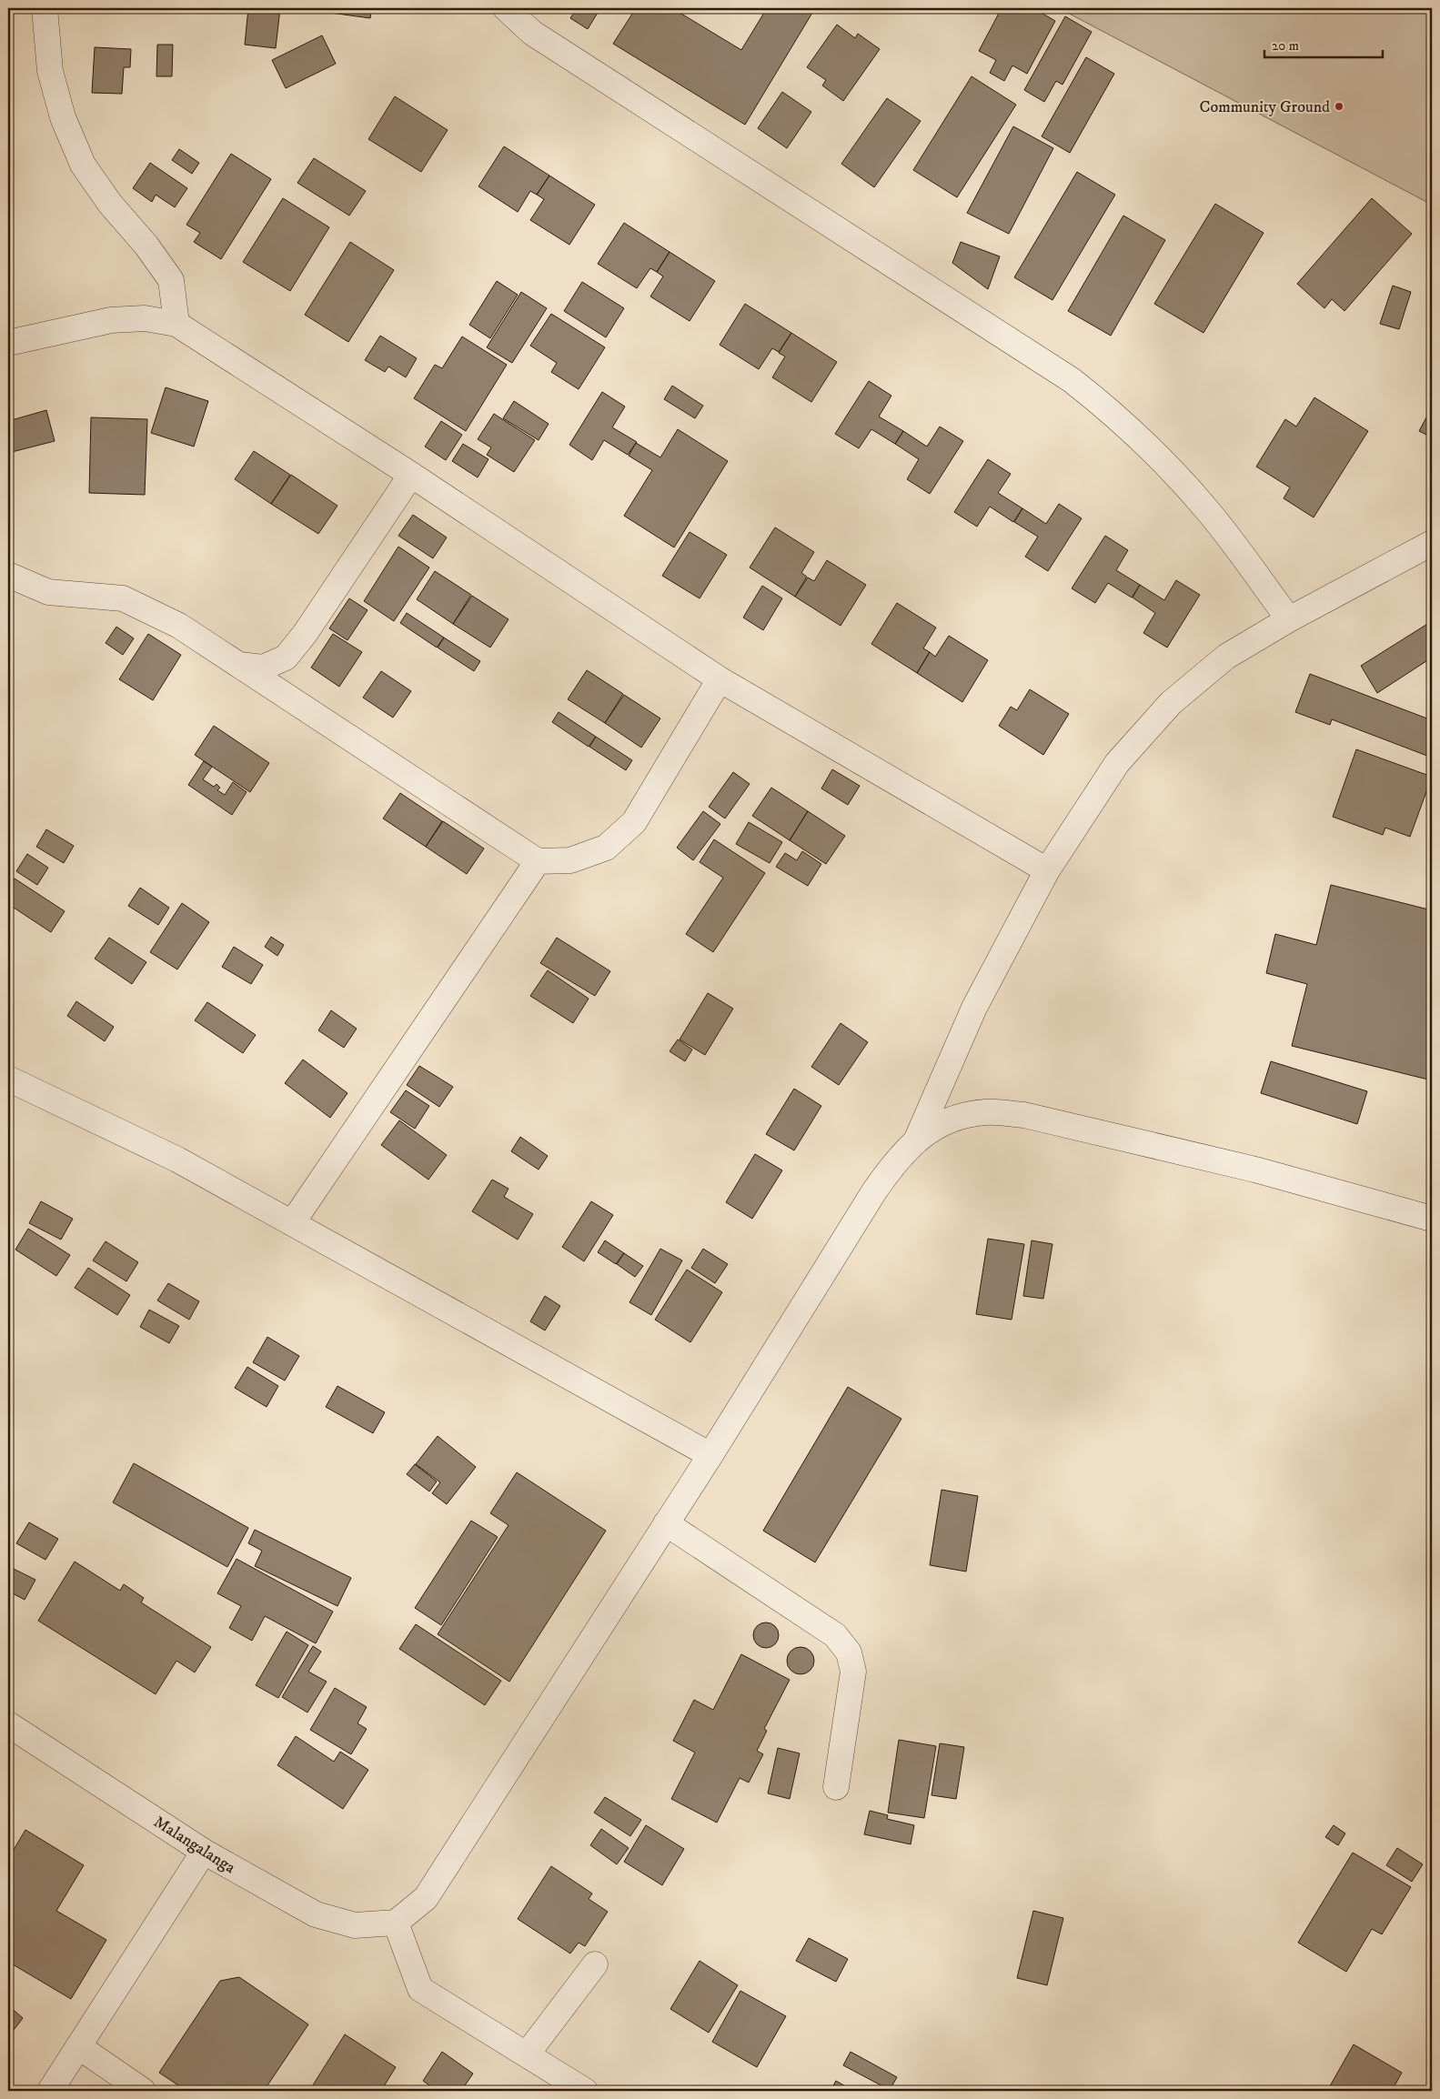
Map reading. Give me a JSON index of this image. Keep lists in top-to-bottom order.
{
  "streets": {
    "street": ["Malangalanga"]
  },
  "places": ["Community Ground"],
  "scale_bar": "20 m"
}
